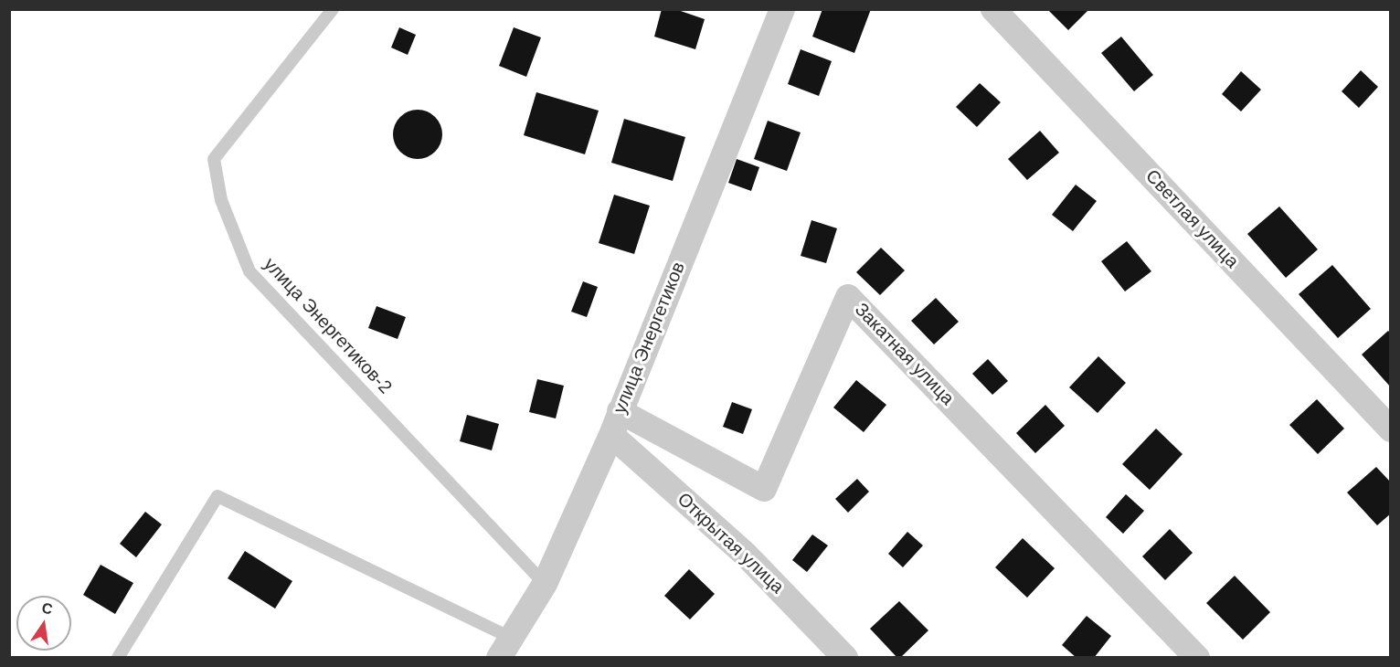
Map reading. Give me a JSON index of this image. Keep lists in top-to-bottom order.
{
  "streets": {
    "street": [
      "Светлая улица",
      "улица Энергетиков",
      "Закатная улица",
      "Открытая улица"
    ],
    "lane": ["улица Энергетиков-2"]
  },
  "crossings": [
    ["улица Энергетиков-2", "улица Энергетиков"],
    ["улица Энергетиков", "Закатная улица"],
    ["улица Энергетиков", "Открытая улица"],
    ["Закатная улица", "Открытая улица"]
  ],
  "north": "top"
}
